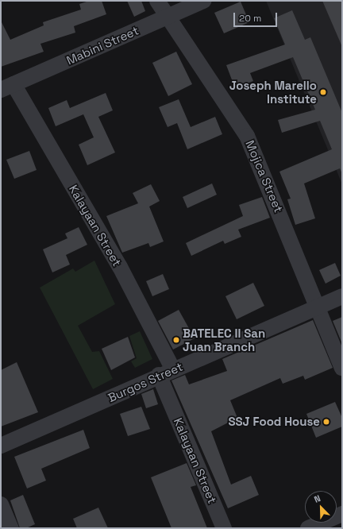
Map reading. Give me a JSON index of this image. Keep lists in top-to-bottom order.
{
  "streets": {
    "street": [
      "Mabini Street",
      "Mojica Street",
      "Kalayaan Street",
      "Burgos Street"
    ]
  },
  "crossings": [
    ["Mabini Street", "Mojica Street"],
    ["Mabini Street", "Kalayaan Street"],
    ["Mojica Street", "Burgos Street"],
    ["Kalayaan Street", "Burgos Street"]
  ],
  "places": ["Joseph Marello Institute", "BATELEC II San Juan Branch", "SSJ Food House"],
  "scale_bar": "20 m",
  "north": "top left"
}
